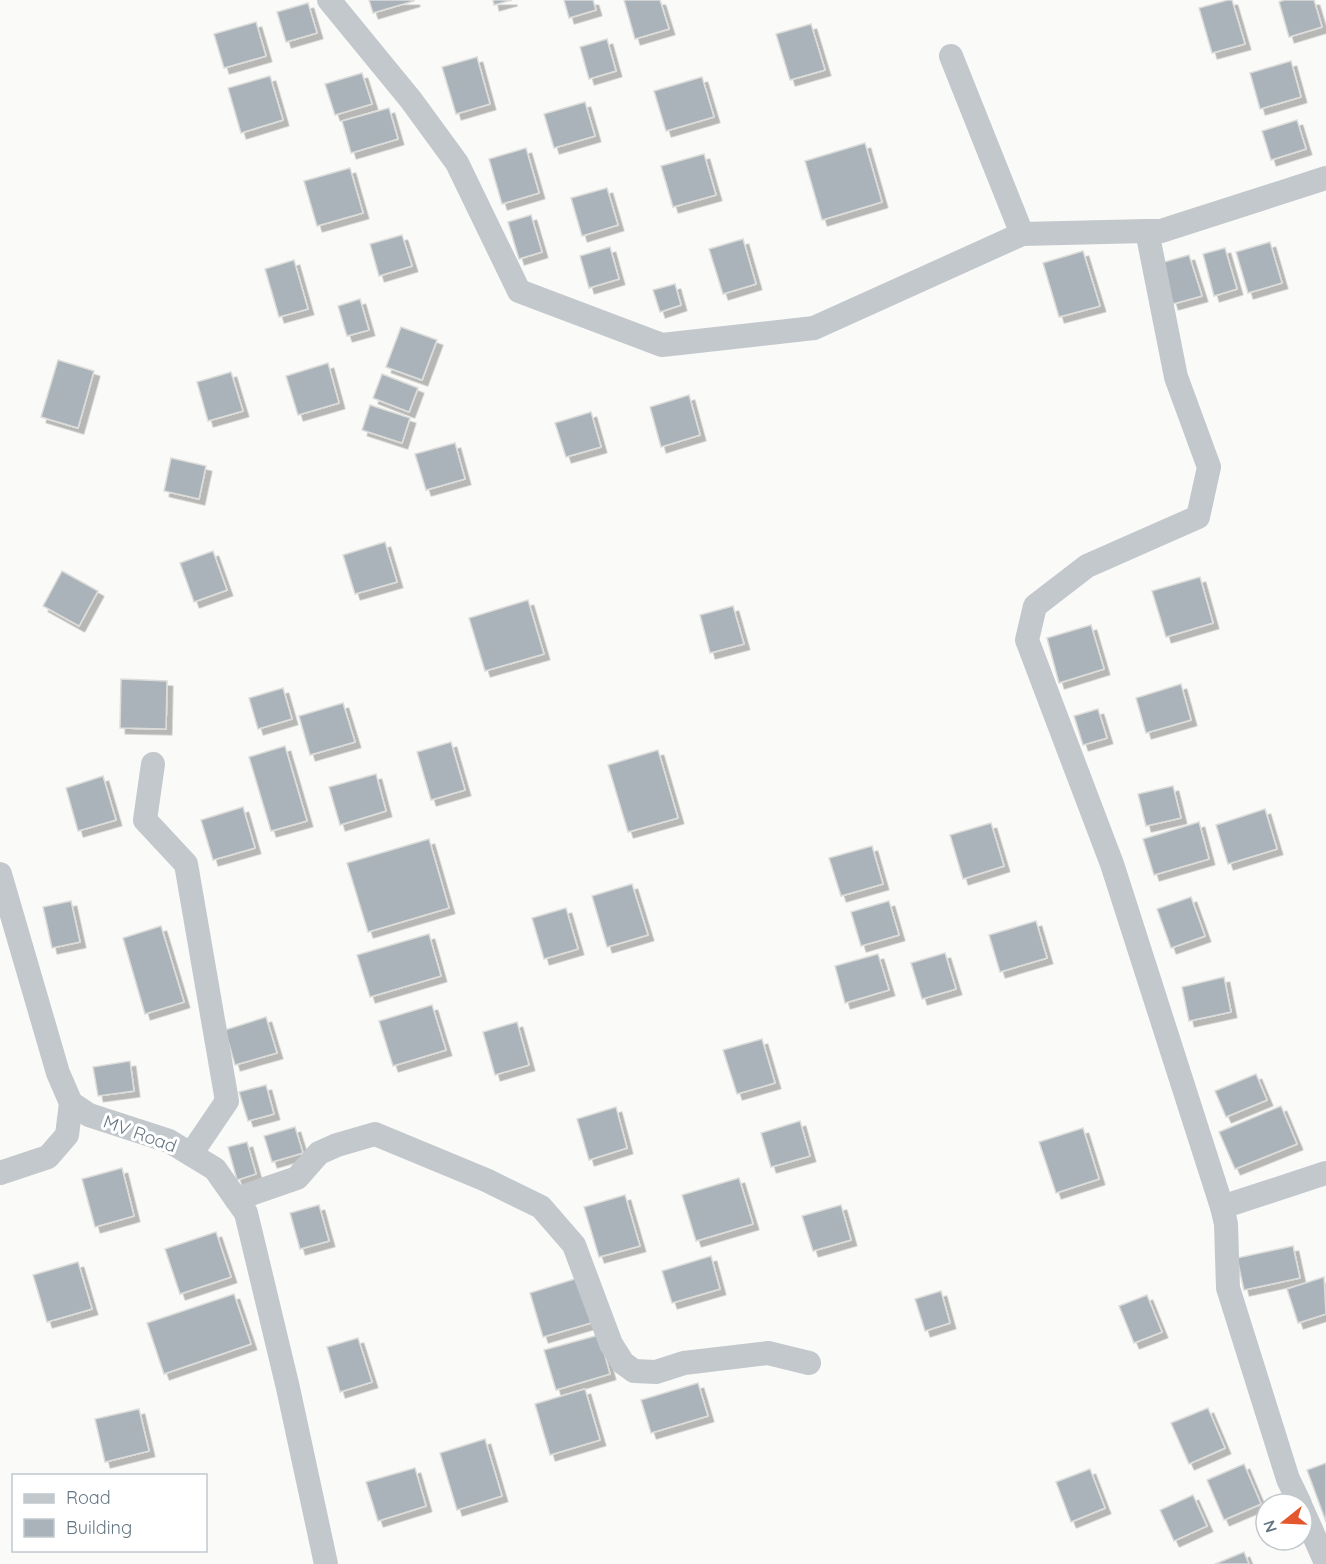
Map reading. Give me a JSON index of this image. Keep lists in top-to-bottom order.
{
  "streets": {
    "street": ["MV Road"]
  },
  "legend": ["Road", "Building"],
  "north": "left"
}
